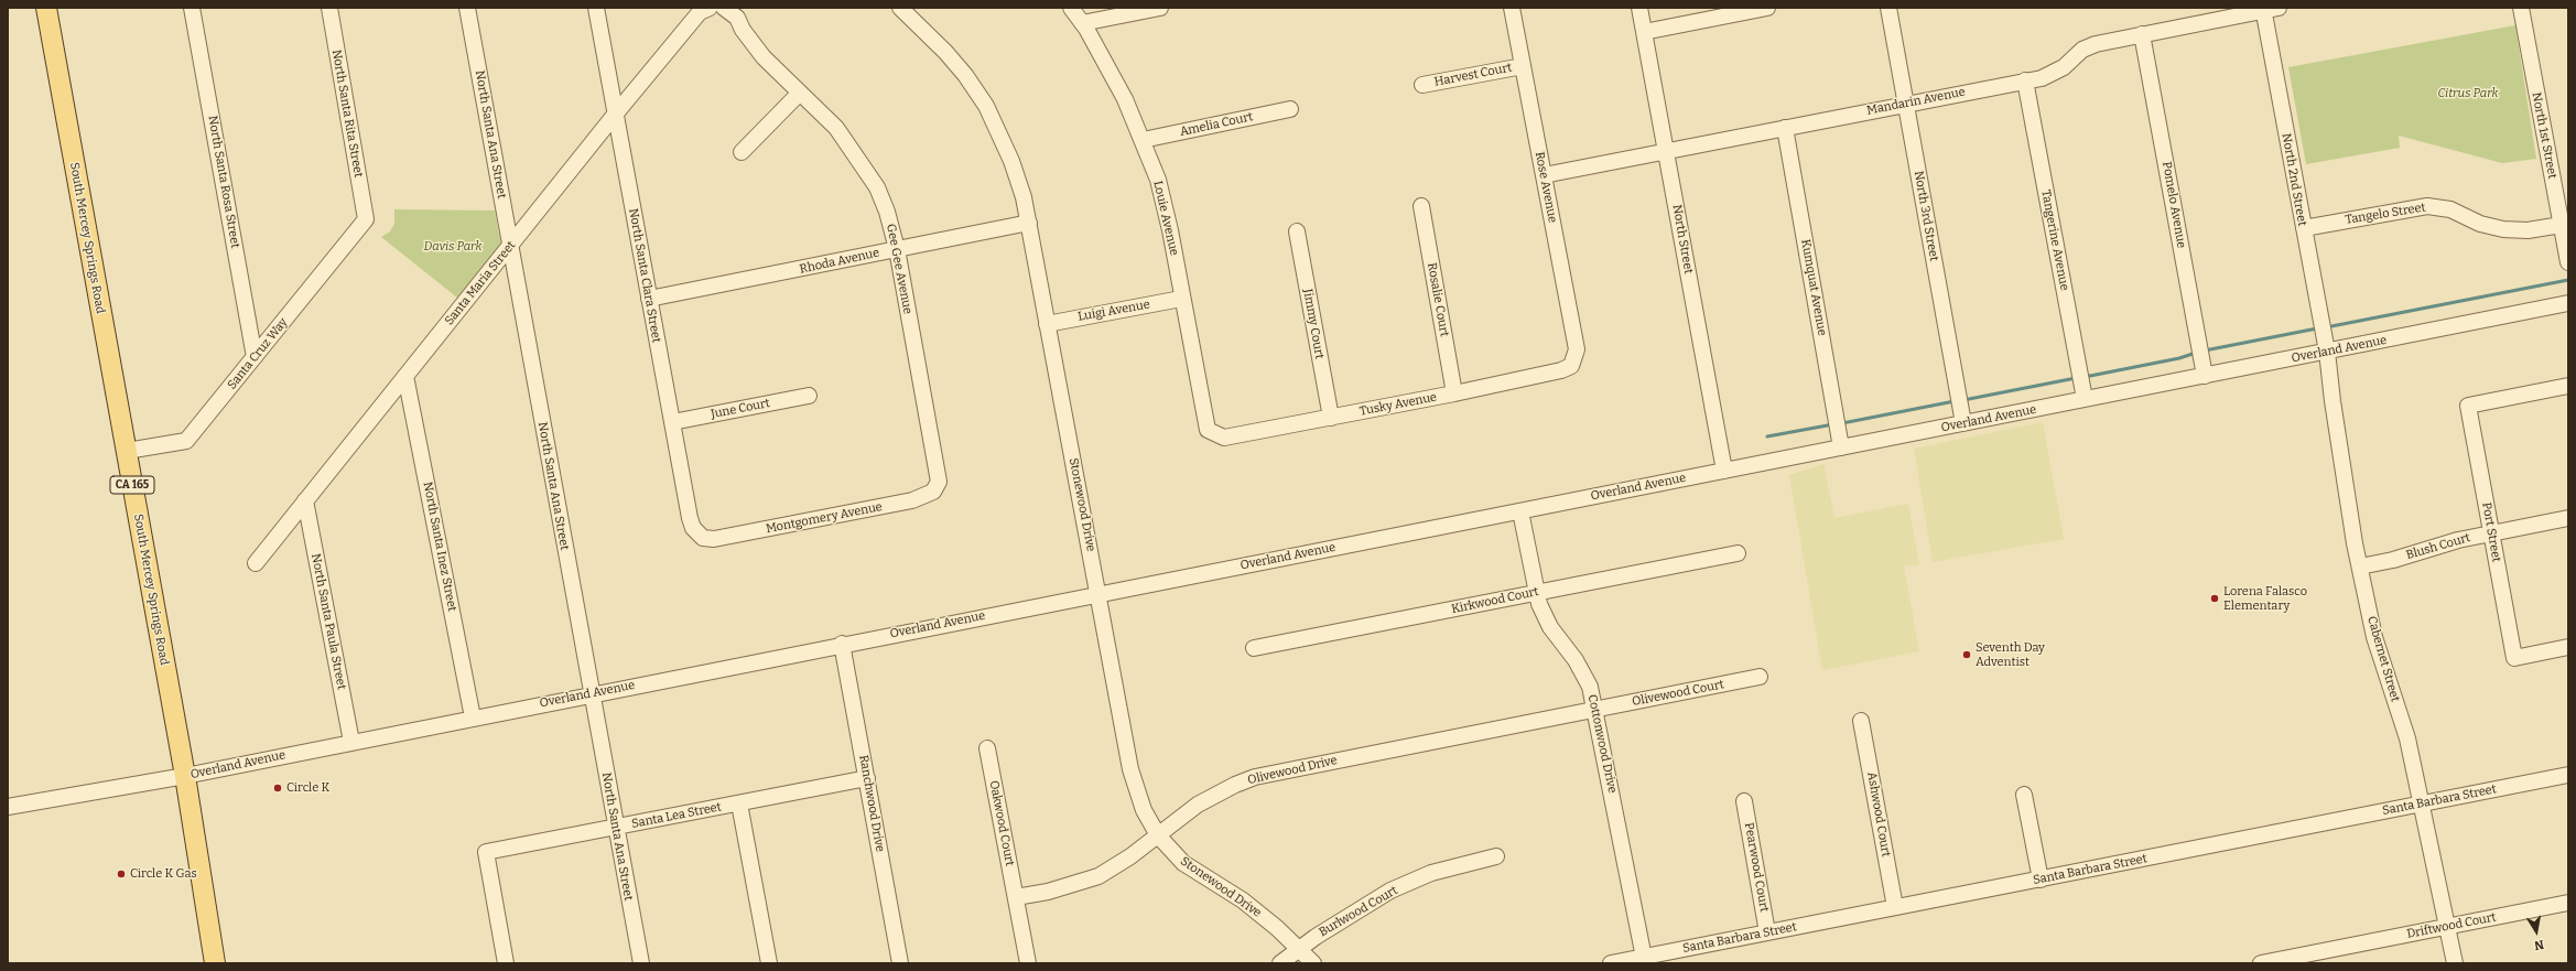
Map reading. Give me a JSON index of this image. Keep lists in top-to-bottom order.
{
  "streets": {
    "main road": ["South Mercey Springs Road", "CA 165"],
    "street": [
      "Harvest Court",
      "Mandarin Avenue",
      "North Santa Rita Street",
      "Amelia Court",
      "North Santa Ana Street",
      "North 1st Street",
      "North 2nd Street",
      "North Santa Rosa Street",
      "Rose Avenue",
      "Pomelo Avenue",
      "Tangelo Street",
      "North 3rd Street",
      "Louie Avenue",
      "North Street",
      "Tangerine Avenue",
      "Rhoda Avenue",
      "Gee Gee Avenue",
      "North Santa Clara Street",
      "Santa Maria Street",
      "Kumquat Avenue",
      "Rosalie Court",
      "Luigi Avenue",
      "Jimmy Court",
      "Overland Avenue",
      "Santa Cruz Way",
      "Tusky Avenue",
      "June Court",
      "Stonewood Drive",
      "Montgomery Avenue",
      "Port Street",
      "North Santa Inez Street",
      "Blush Court",
      "Kirkwood Court",
      "North Santa Paula Street",
      "Cabernet Street",
      "Olivewood Court",
      "Cottonwood Drive",
      "Olivewood Drive",
      "Santa Barbara Street",
      "Ranchwood Drive",
      "Ashwood Court",
      "Santa Lea Street",
      "Oakwood Court",
      "Pearwood Court",
      "Burlwood Court",
      "Driftwood Court"
    ]
  },
  "crossings": [
    ["Harvest Court", "Rose Avenue"],
    ["Mandarin Avenue", "North 2nd Street"],
    ["Mandarin Avenue", "Rose Avenue"],
    ["Mandarin Avenue", "Pomelo Avenue"],
    ["Mandarin Avenue", "North 3rd Street"],
    ["Mandarin Avenue", "North Street"],
    ["Mandarin Avenue", "Tangerine Avenue"],
    ["Mandarin Avenue", "Kumquat Avenue"],
    ["North Santa Rita Street", "Santa Cruz Way"],
    ["Amelia Court", "Louie Avenue"],
    ["North Santa Ana Street", "Santa Maria Street"],
    ["North Santa Ana Street", "Overland Avenue"],
    ["North Santa Ana Street", "Santa Lea Street"],
    ["North 1st Street", "Tangelo Street"],
    ["North 2nd Street", "Tangelo Street"],
    ["North 2nd Street", "Overland Avenue"],
    ["North 2nd Street", "Cabernet Street"],
    ["North Santa Rosa Street", "Santa Cruz Way"],
    ["Rose Avenue", "Tusky Avenue"],
    ["Pomelo Avenue", "Overland Avenue"],
    ["North 3rd Street", "Overland Avenue"],
    ["Louie Avenue", "Luigi Avenue"],
    ["Louie Avenue", "Tusky Avenue"],
    ["South Mercey Springs Road", "Overland Avenue"],
    ["South Mercey Springs Road", "Santa Cruz Way"],
    ["North Street", "Overland Avenue"],
    ["Tangerine Avenue", "Overland Avenue"],
    ["Rhoda Avenue", "Gee Gee Avenue"],
    ["Rhoda Avenue", "North Santa Clara Street"],
    ["Rhoda Avenue", "Stonewood Drive"],
    ["Gee Gee Avenue", "Montgomery Avenue"],
    ["North Santa Clara Street", "Santa Maria Street"],
    ["North Santa Clara Street", "June Court"],
    ["North Santa Clara Street", "Montgomery Avenue"],
    ["Santa Maria Street", "North Santa Inez Street"],
    ["Santa Maria Street", "North Santa Paula Street"],
    ["Kumquat Avenue", "Overland Avenue"],
    ["Rosalie Court", "Tusky Avenue"],
    ["Luigi Avenue", "Stonewood Drive"],
    ["Jimmy Court", "Tusky Avenue"],
    ["Overland Avenue", "Stonewood Drive"],
    ["Overland Avenue", "North Santa Inez Street"],
    ["Overland Avenue", "North Santa Paula Street"],
    ["Overland Avenue", "Cabernet Street"],
    ["Overland Avenue", "Cottonwood Drive"],
    ["Overland Avenue", "Ranchwood Drive"],
    ["Stonewood Drive", "Olivewood Drive"],
    ["Stonewood Drive", "Burlwood Court"],
    ["Port Street", "Blush Court"],
    ["Blush Court", "Cabernet Street"],
    ["Kirkwood Court", "Cottonwood Drive"],
    ["Cabernet Street", "Santa Barbara Street"],
    ["Cabernet Street", "Driftwood Court"],
    ["Olivewood Court", "Cottonwood Drive"],
    ["Olivewood Court", "Olivewood Drive"],
    ["Cottonwood Drive", "Olivewood Drive"],
    ["Cottonwood Drive", "Santa Barbara Street"],
    ["Olivewood Drive", "Oakwood Court"],
    ["Santa Barbara Street", "Ashwood Court"],
    ["Santa Barbara Street", "Pearwood Court"],
    ["Ranchwood Drive", "Santa Lea Street"]
  ],
  "parks": ["Citrus Park", "Davis Park"],
  "places": [
    "Lorena Falasco Elementary",
    "Seventh Day Adventist",
    "Circle K",
    "Circle K Gas"
  ],
  "north": "bottom"
}
